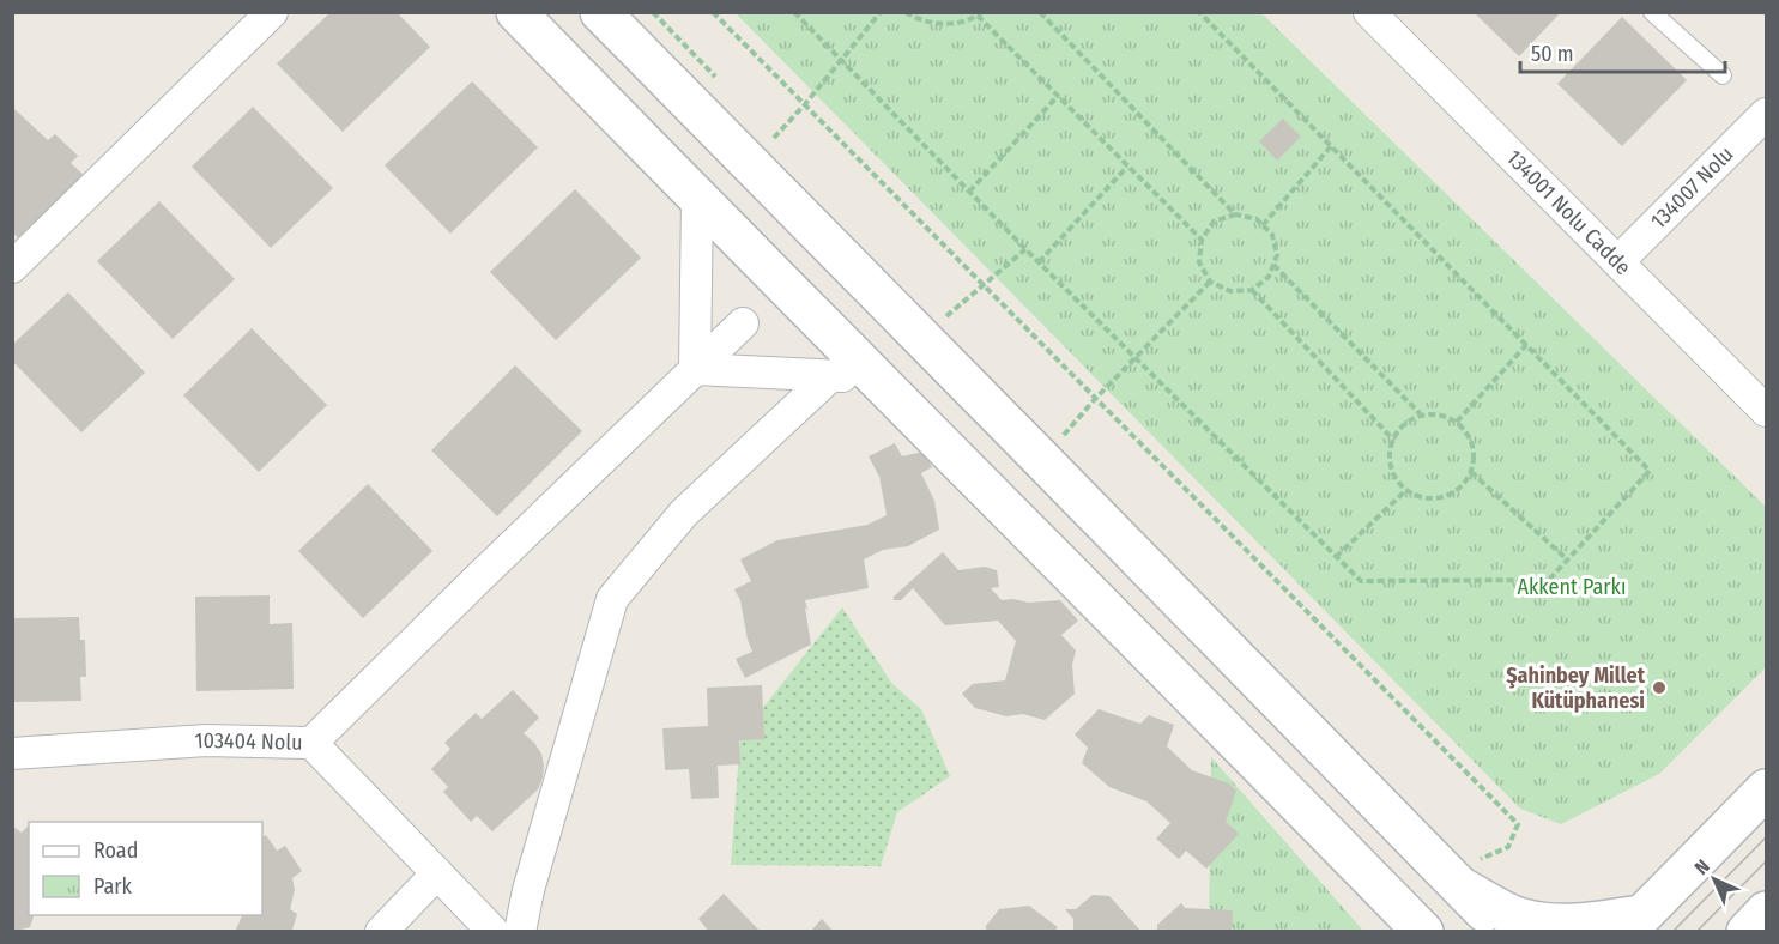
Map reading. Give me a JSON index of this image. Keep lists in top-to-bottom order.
{
  "streets": {
    "street": ["134007 Nolu", "134001 Nolu Cadde", "103404 Nolu"]
  },
  "crossings": [
    ["134007 Nolu", "134001 Nolu Cadde"]
  ],
  "parks": ["Akkent Parkı"],
  "places": ["Şahinbey Millet Kütüphanesi"],
  "legend": ["Road", "Park"],
  "scale_bar": "50 m",
  "north": "top left"
}
